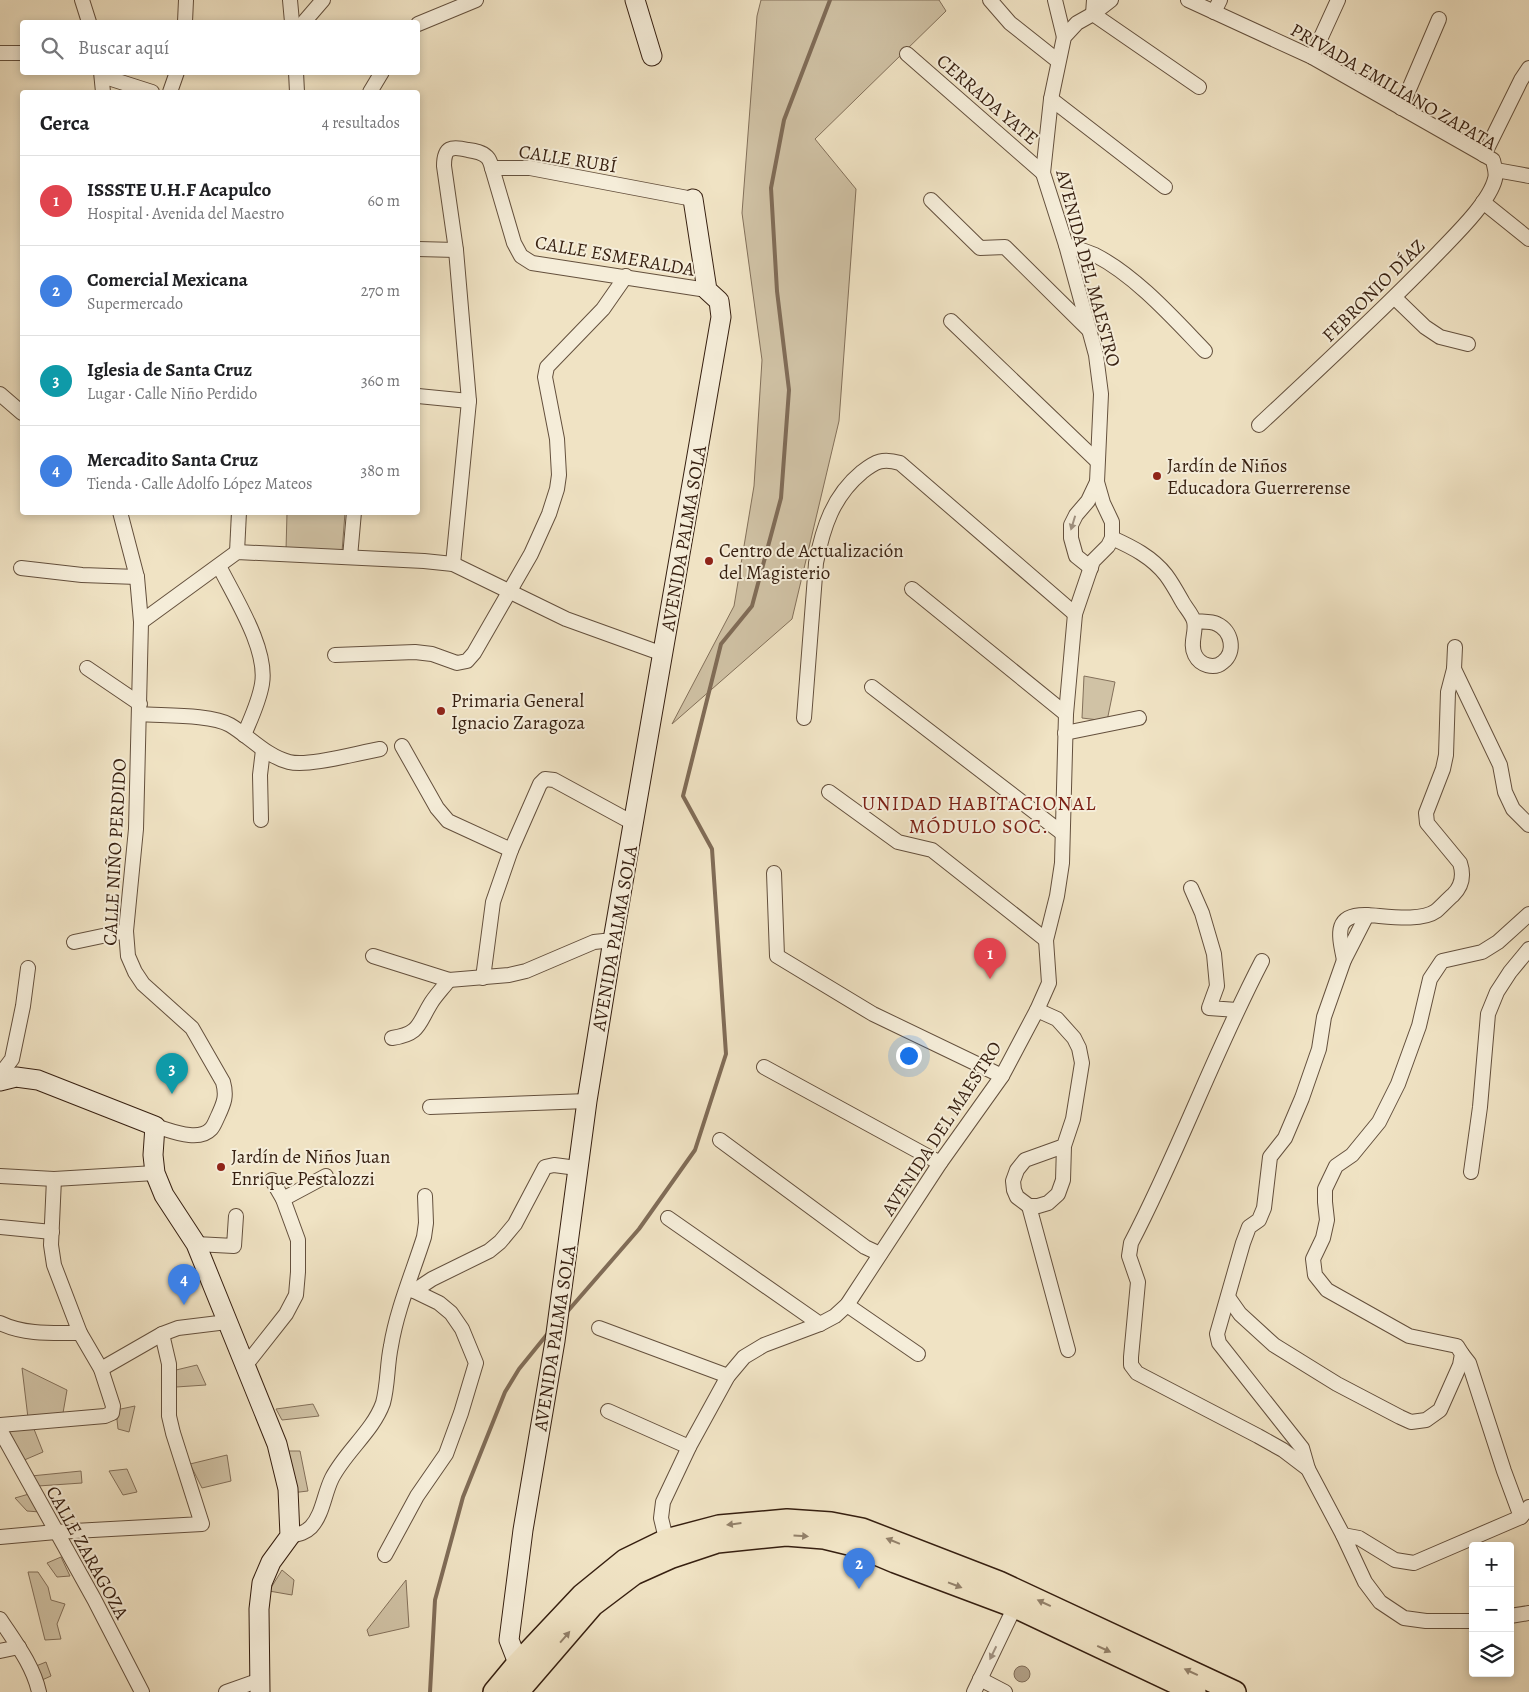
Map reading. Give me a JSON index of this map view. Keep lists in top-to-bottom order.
{
  "streets": {
    "street": [
      "PRIVADA EMILIANO ZAPATA",
      "CERRADA YATE",
      "CALLE RUBÍ",
      "CALLE ESMERALDA",
      "AVENIDA DEL MAESTRO",
      "FEBRONIO DÍAZ",
      "AVENIDA PALMA SOLA",
      "CALLE NIÑO PERDIDO",
      "CALLE ZARAGOZA"
    ]
  },
  "crossings": [
    ["PRIVADA EMILIANO ZAPATA", "FEBRONIO DÍAZ"],
    ["CERRADA YATE", "AVENIDA DEL MAESTRO"],
    ["CALLE RUBÍ", "CALLE ESMERALDA"],
    ["CALLE RUBÍ", "AVENIDA PALMA SOLA"],
    ["CALLE ESMERALDA", "AVENIDA PALMA SOLA"]
  ],
  "districts": ["UNIDAD HABITACIONAL MÓDULO SOC."],
  "places": [
    "Jardín de Niños Educadora Guerrerense",
    "Centro de Actualización del Magisterio",
    "Primaria General Ignacio Zaragoza",
    "Jardín de Niños Juan Enrique Pestalozzi"
  ],
  "page": {
    "search": "Buscar aquí",
    "heading": ["Cerca", "4 resultados"],
    "list": [
      {
        "mark": "1",
        "name": "ISSSTE U.H.F Acapulco",
        "note": "Hospital · Avenida del Maestro",
        "value": "60 m"
      },
      {
        "mark": "2",
        "name": "Comercial Mexicana",
        "note": "Supermercado",
        "value": "270 m"
      },
      {
        "mark": "3",
        "name": "Iglesia de Santa Cruz",
        "note": "Lugar · Calle Niño Perdido",
        "value": "360 m"
      },
      {
        "mark": "4",
        "name": "Mercadito Santa Cruz",
        "note": "Tienda · Calle Adolfo López Mateos",
        "value": "380 m"
      }
    ],
    "pins": [
      "1",
      "3",
      "4",
      "2"
    ],
    "map_buttons": ["+", "−"]
  }
}
